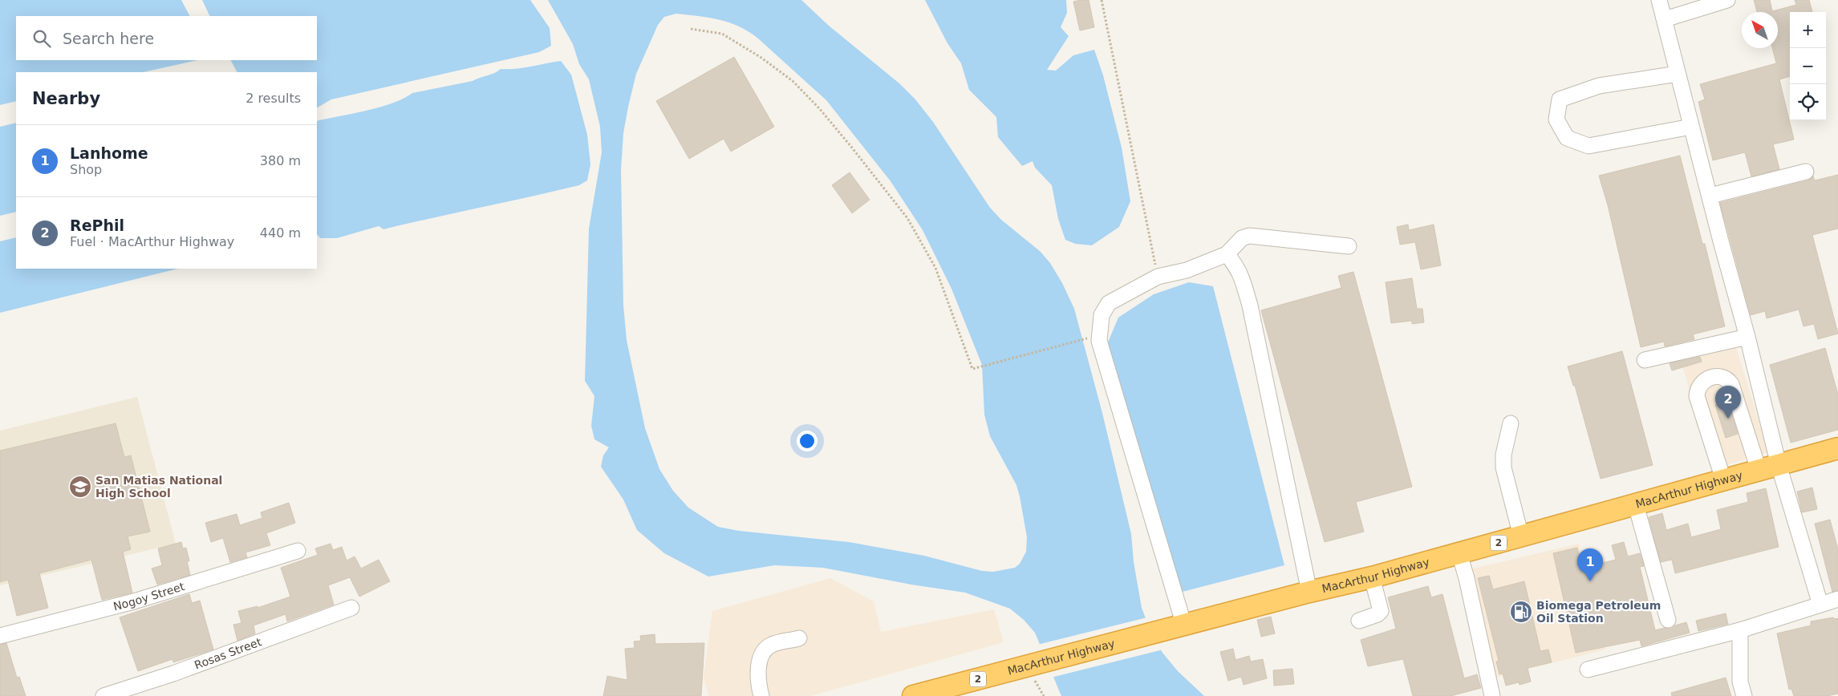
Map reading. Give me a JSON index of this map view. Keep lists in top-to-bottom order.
{
  "streets": {
    "highway": ["MacArthur Highway", "2"],
    "street": ["Nogoy Street", "Rosas Street"]
  },
  "places": {
    "school or university": ["San Matias National High School"],
    "fuel station": ["Biomega Petroleum Oil Station"]
  },
  "north": "top left",
  "page": {
    "map_buttons": ["+", "−"],
    "search": "Search here",
    "heading": ["Nearby", "2 results"],
    "list": [
      {
        "mark": "1",
        "name": "Lanhome",
        "note": "Shop",
        "value": "380 m"
      },
      {
        "mark": "2",
        "name": "RePhil",
        "note": "Fuel · MacArthur Highway",
        "value": "440 m"
      }
    ],
    "pins": ["2", "1"]
  }
}
